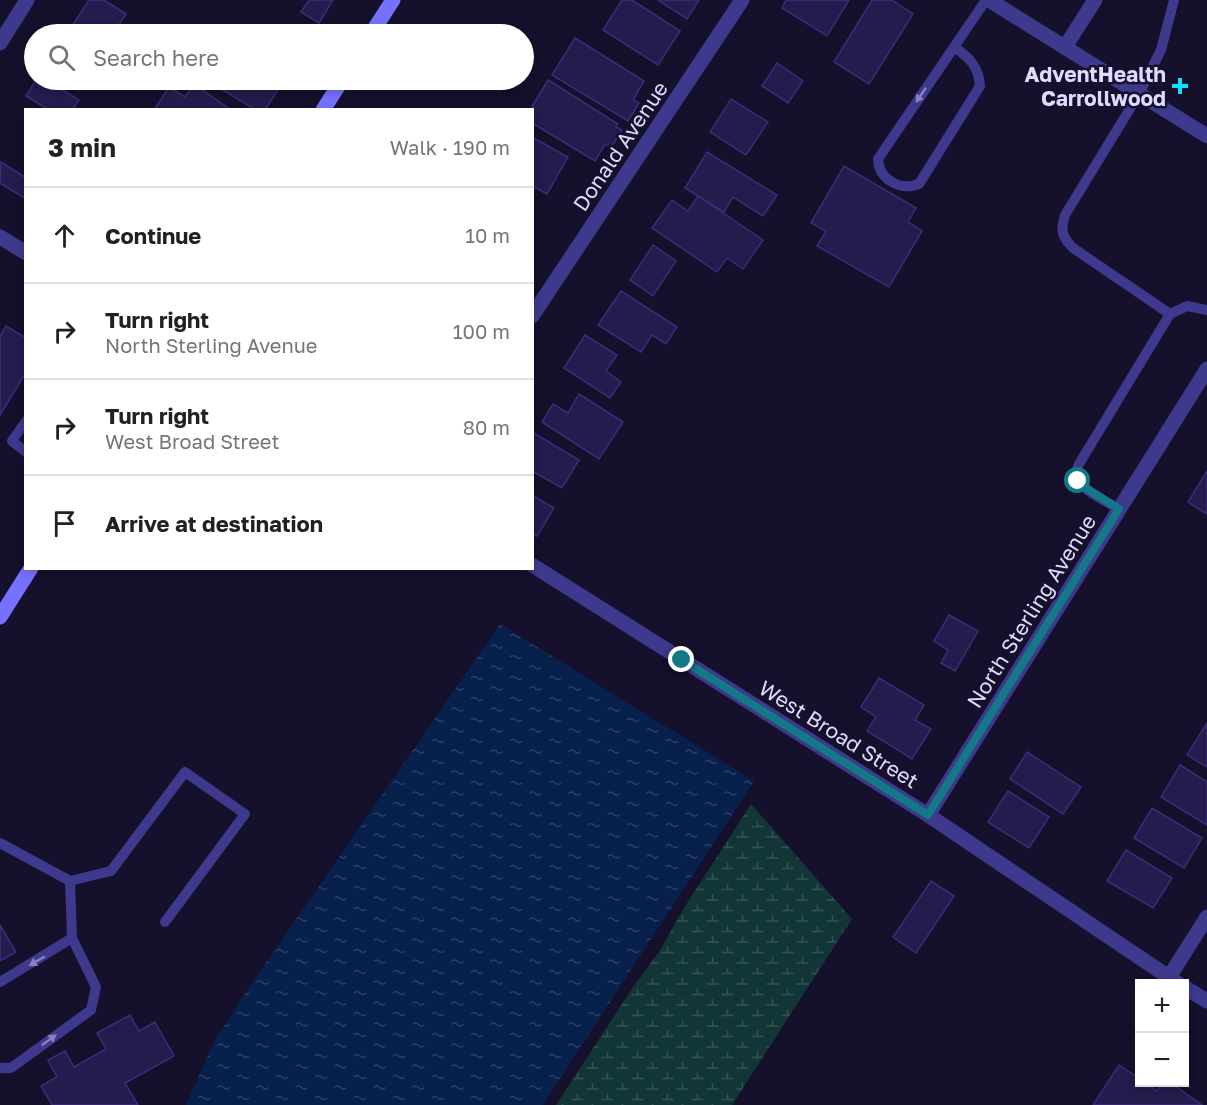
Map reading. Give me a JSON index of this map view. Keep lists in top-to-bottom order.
{
  "streets": {
    "street": ["Donald Avenue", "North Sterling Avenue", "West Broad Street"]
  },
  "crossings": [
    ["North Sterling Avenue", "West Broad Street"]
  ],
  "places": {
    "health": ["AdventHealth Carrollwood"]
  },
  "page": {
    "search": "Search here",
    "heading": ["3 min", "Walk · 190 m"],
    "list": [
      ["Continue", "10 m"],
      ["Turn right", "North Sterling Avenue", "100 m"],
      ["Turn right", "West Broad Street", "80 m"],
      "Arrive at destination"
    ],
    "map_buttons": ["+", "−"]
  }
}
